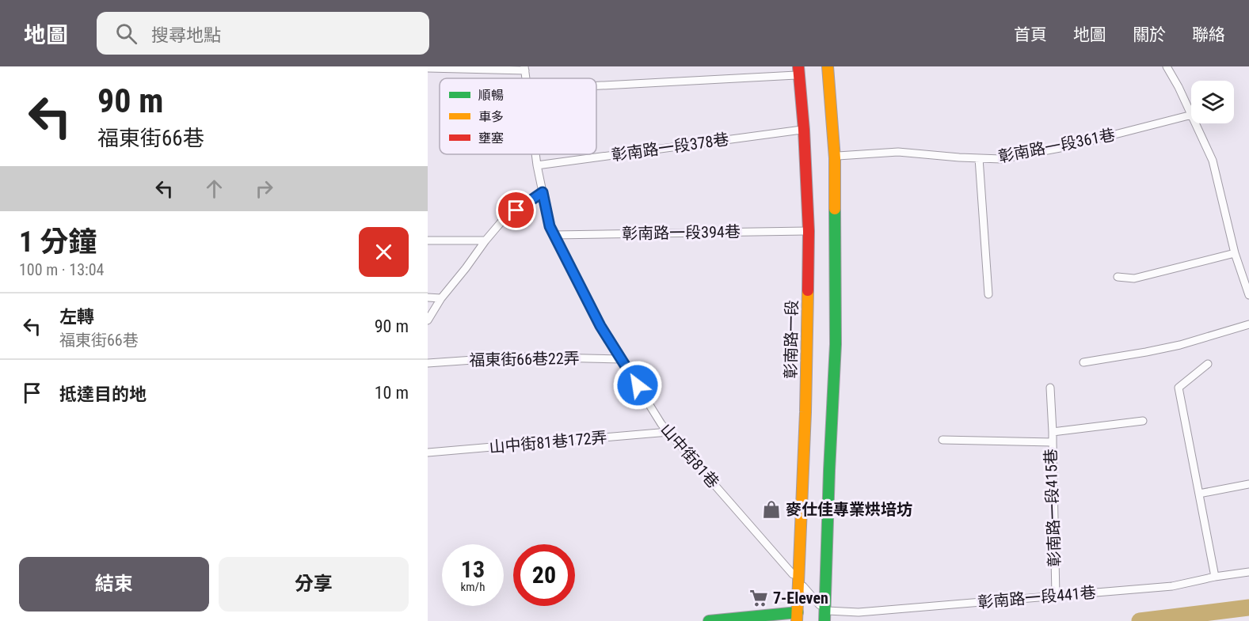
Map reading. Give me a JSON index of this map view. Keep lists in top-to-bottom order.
{
  "streets": {
    "main road": ["彰南路一段"],
    "lane": [
      "彰南路一段361巷",
      "彰南路一段378巷",
      "彰南路一段394巷",
      "福東街66巷22弄",
      "山中街81巷172弄",
      "山中街81巷",
      "彰南路一段415巷",
      "彰南路一段441巷"
    ]
  },
  "crossings": [
    ["彰南路一段378巷", "彰南路一段"],
    ["彰南路一段378巷", "山中街81巷"],
    ["彰南路一段394巷", "彰南路一段"],
    ["彰南路一段394巷", "山中街81巷"],
    ["彰南路一段", "山中街81巷"],
    ["福東街66巷22弄", "山中街81巷"],
    ["山中街81巷172弄", "山中街81巷"],
    ["山中街81巷", "彰南路一段441巷"],
    ["彰南路一段415巷", "彰南路一段441巷"]
  ],
  "places": {
    "shop": ["麥仕佳專業烘培坊"],
    "supermarket": ["7-Eleven"]
  },
  "legend": ["順暢", "車多", "壅塞"],
  "page": {
    "header": "地圖",
    "search": "搜尋地點",
    "nav": [
      "首頁",
      "地圖",
      "關於",
      "聯絡"
    ],
    "turn": ["90 m", "福東街66巷"],
    "heading": ["1 分鐘", "100 m · 13:04"],
    "list": [
      {
        "name": "左轉",
        "note": "福東街66巷",
        "value": "90 m"
      },
      {
        "name": "抵達目的地",
        "value": "10 m"
      }
    ],
    "speed": "13 km/h",
    "limit": "20",
    "buttons": ["結束", "分享"]
  }
}
